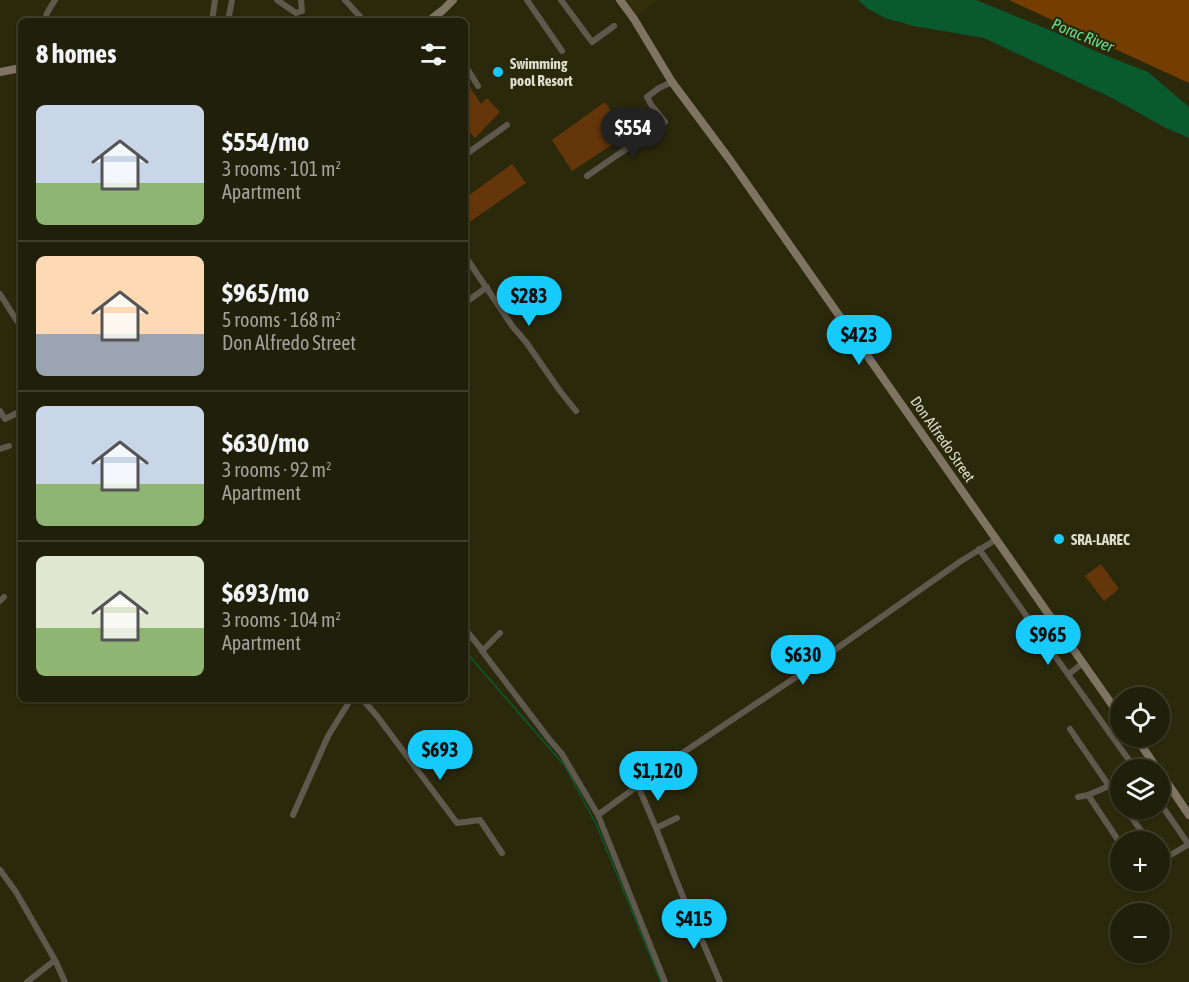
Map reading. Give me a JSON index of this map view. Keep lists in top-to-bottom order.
{
  "streets": {
    "street": ["Don Alfredo Street"]
  },
  "water": ["Porac River"],
  "places": ["Swimming pool Resort", "SRA-LAREC"],
  "page": {
    "heading": "8 homes",
    "list": [
      {
        "name": "$554/mo",
        "note": "3 rooms · 101 m² · Apartment"
      },
      {
        "name": "$965/mo",
        "note": "5 rooms · 168 m² · Don Alfredo Street"
      },
      {
        "name": "$630/mo",
        "note": "3 rooms · 92 m² · Apartment"
      },
      {
        "name": "$693/mo",
        "note": "3 rooms · 104 m² · Apartment"
      }
    ],
    "price": [
      "$554",
      "$283",
      "$423",
      "$965",
      "$630",
      "$693",
      "$1,120",
      "$415"
    ],
    "map_buttons": ["+", "−"]
  }
}
